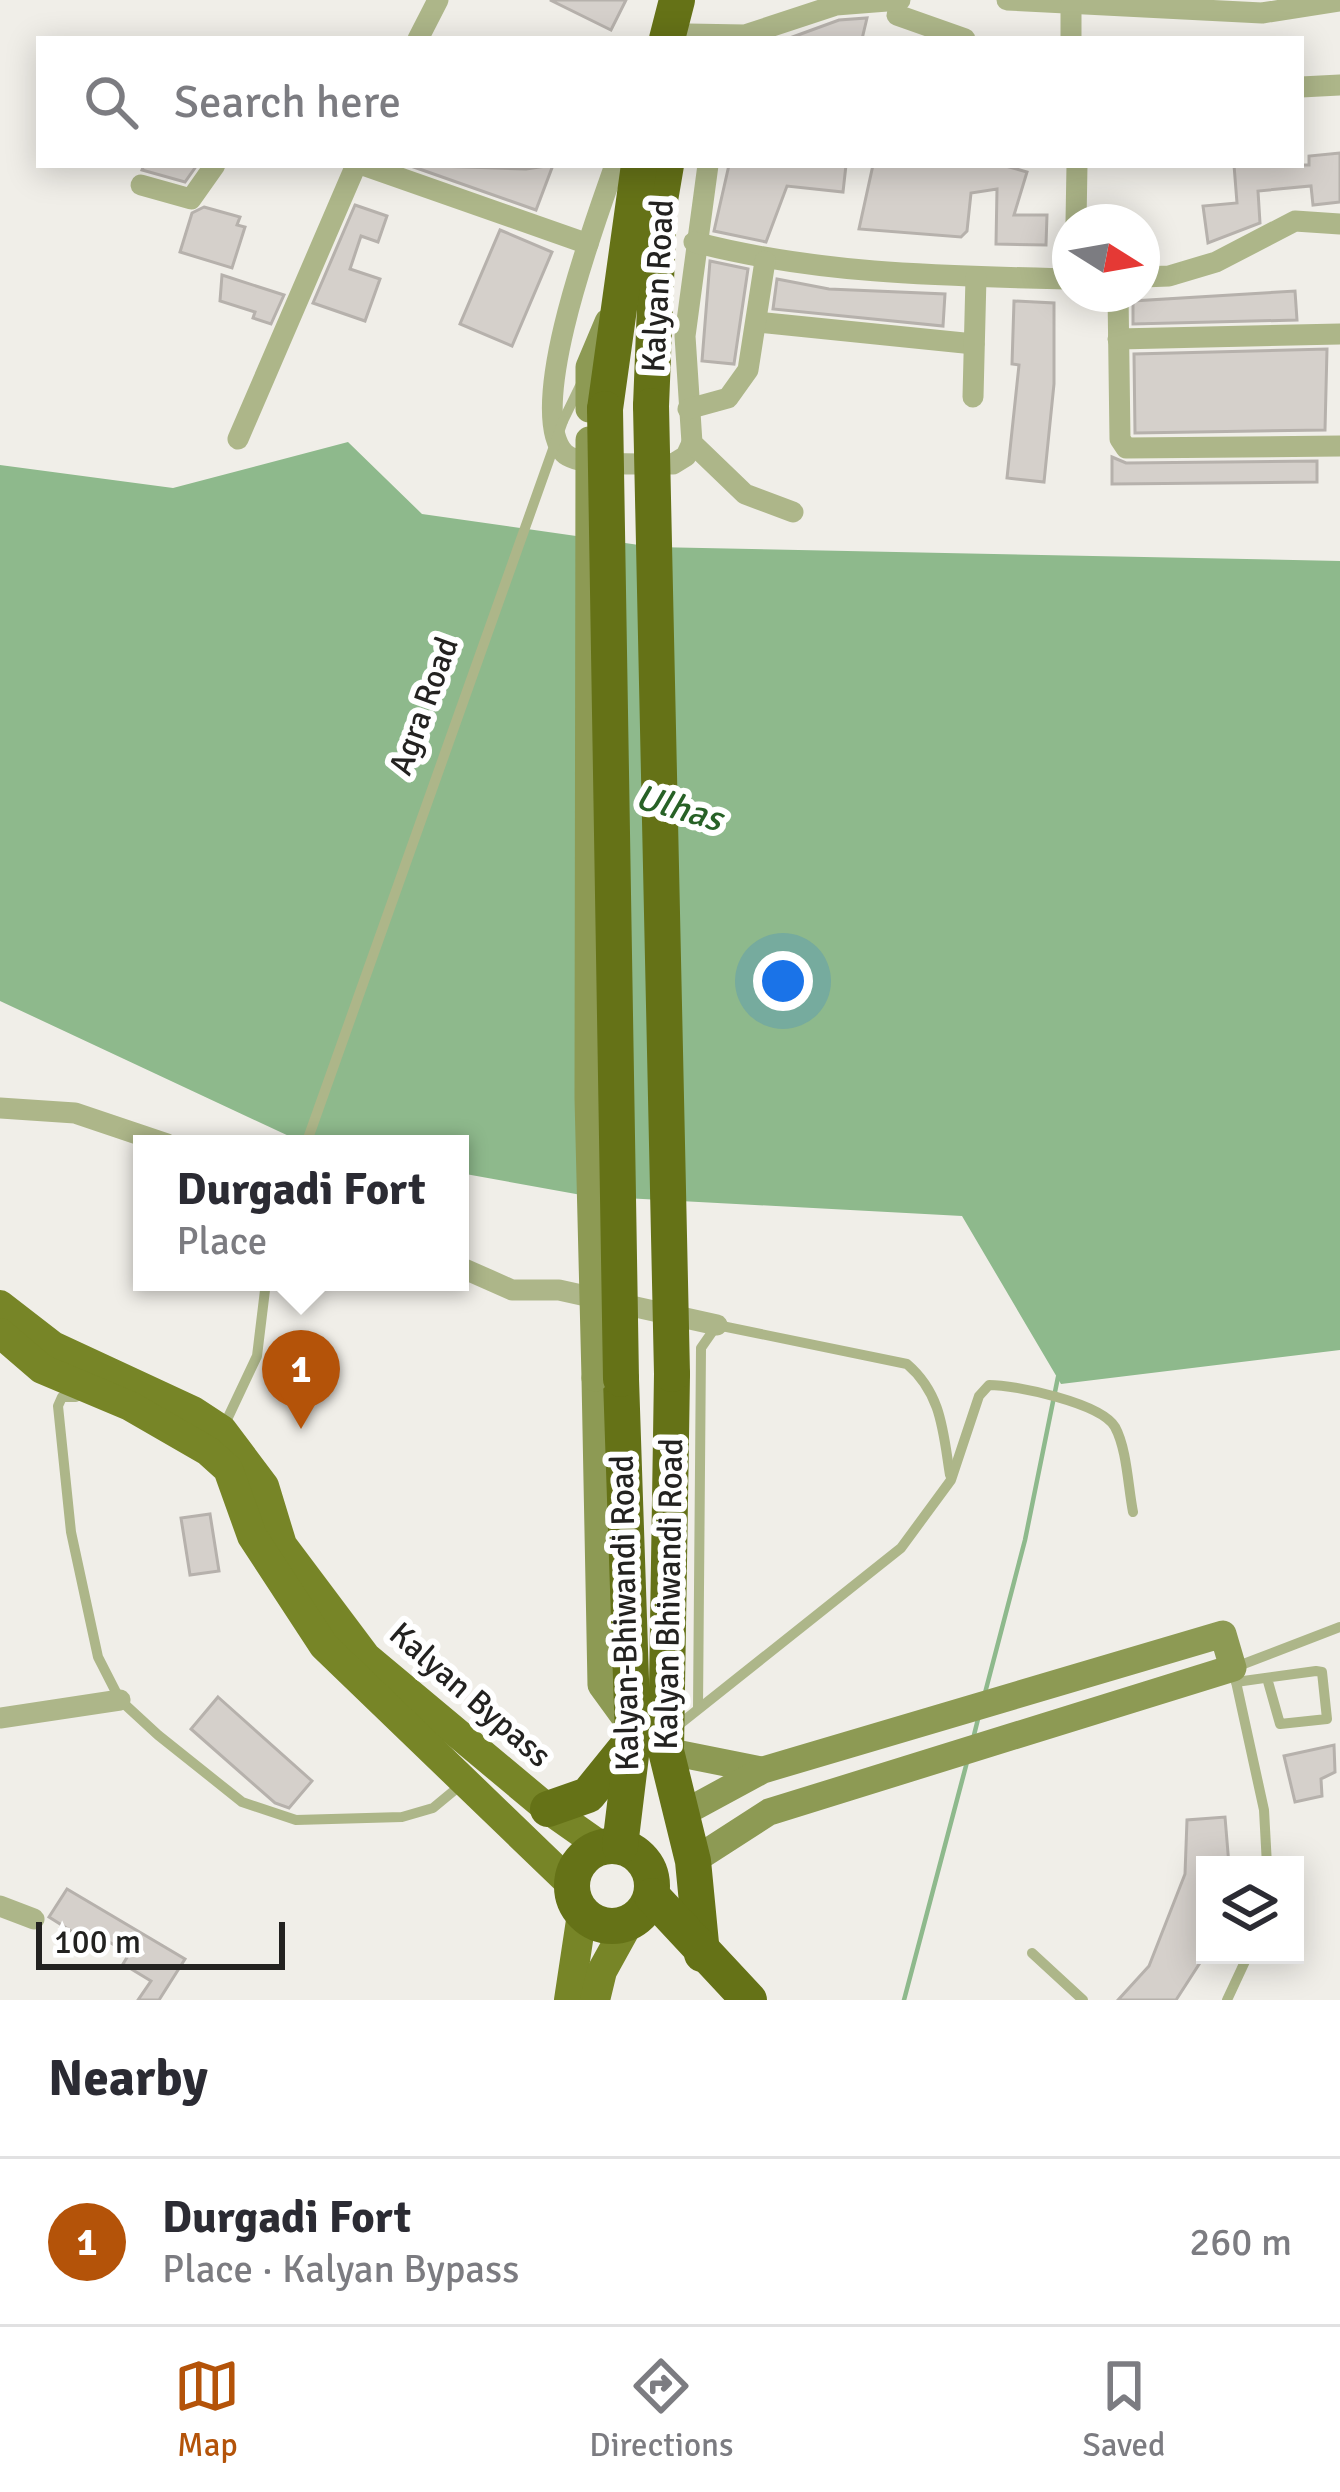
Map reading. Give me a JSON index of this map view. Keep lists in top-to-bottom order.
{
  "streets": {
    "highway": ["Kalyan Road", "Kalyan Bhiwandi Road", "Kalyan-Bhiwandi Road"],
    "main road": ["Kalyan Bypass"],
    "lane": ["Agra Road"]
  },
  "crossings": [
    ["Kalyan Road", "Kalyan Bhiwandi Road"],
    ["Agra Road", "Kalyan-Bhiwandi Road"],
    ["Kalyan Bhiwandi Road", "Kalyan-Bhiwandi Road"],
    ["Kalyan-Bhiwandi Road", "Kalyan Bypass"]
  ],
  "water": ["Ulhas"],
  "scale_bar": "100 m",
  "north": "right",
  "page": {
    "search": "Search here",
    "popup": ["Durgadi Fort", "Place"],
    "pins": "1",
    "scale": "100 m",
    "heading": "Nearby",
    "list": [
      {
        "mark": "1",
        "name": "Durgadi Fort",
        "note": "Place · Kalyan Bypass",
        "value": "260 m"
      }
    ],
    "nav": ["Map", "Directions", "Saved"]
  }
}
